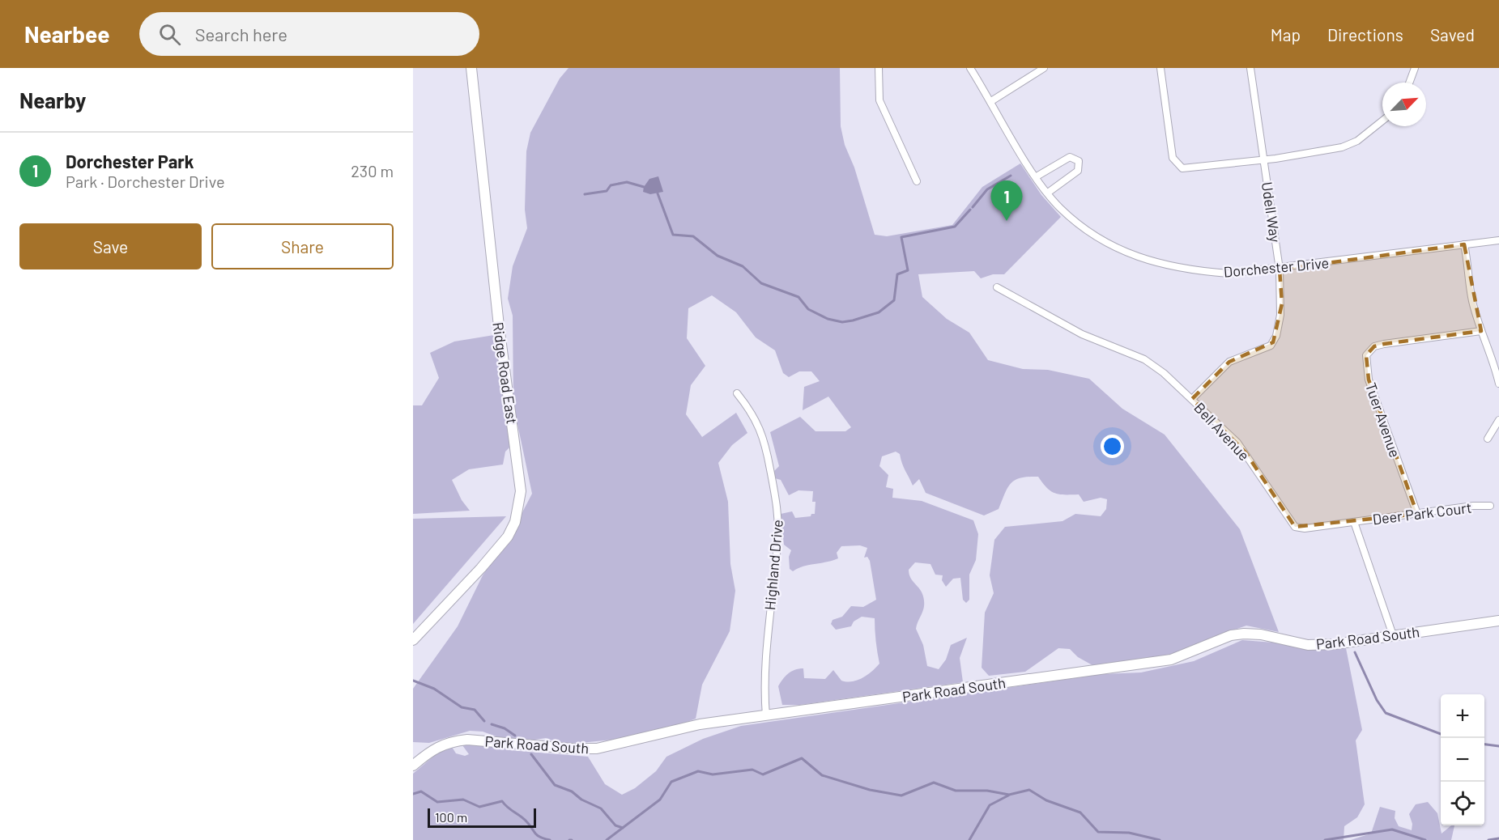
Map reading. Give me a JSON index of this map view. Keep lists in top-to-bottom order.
{
  "streets": {
    "main road": ["Ridge Road East", "Park Road South"],
    "street": [
      "Udell Way",
      "Dorchester Drive",
      "Tuer Avenue",
      "Bell Avenue",
      "Deer Park Court",
      "Highland Drive"
    ]
  },
  "crossings": [
    ["Udell Way", "Dorchester Drive"],
    ["Udell Way", "Bell Avenue"],
    ["Tuer Avenue", "Deer Park Court"],
    ["Bell Avenue", "Deer Park Court"],
    ["Highland Drive", "Park Road South"]
  ],
  "scale_bar": "100 m",
  "north": "top right",
  "page": {
    "header": "Nearbee",
    "search": "Search here",
    "nav": ["Map", "Directions", "Saved"],
    "heading": "Nearby",
    "list": [
      {
        "mark": "1",
        "name": "Dorchester Park",
        "note": "Park · Dorchester Drive",
        "value": "230 m"
      }
    ],
    "pins": "1",
    "buttons": ["Save", "Share"],
    "map_buttons": ["+", "−"],
    "scale": "100 m"
  }
}
